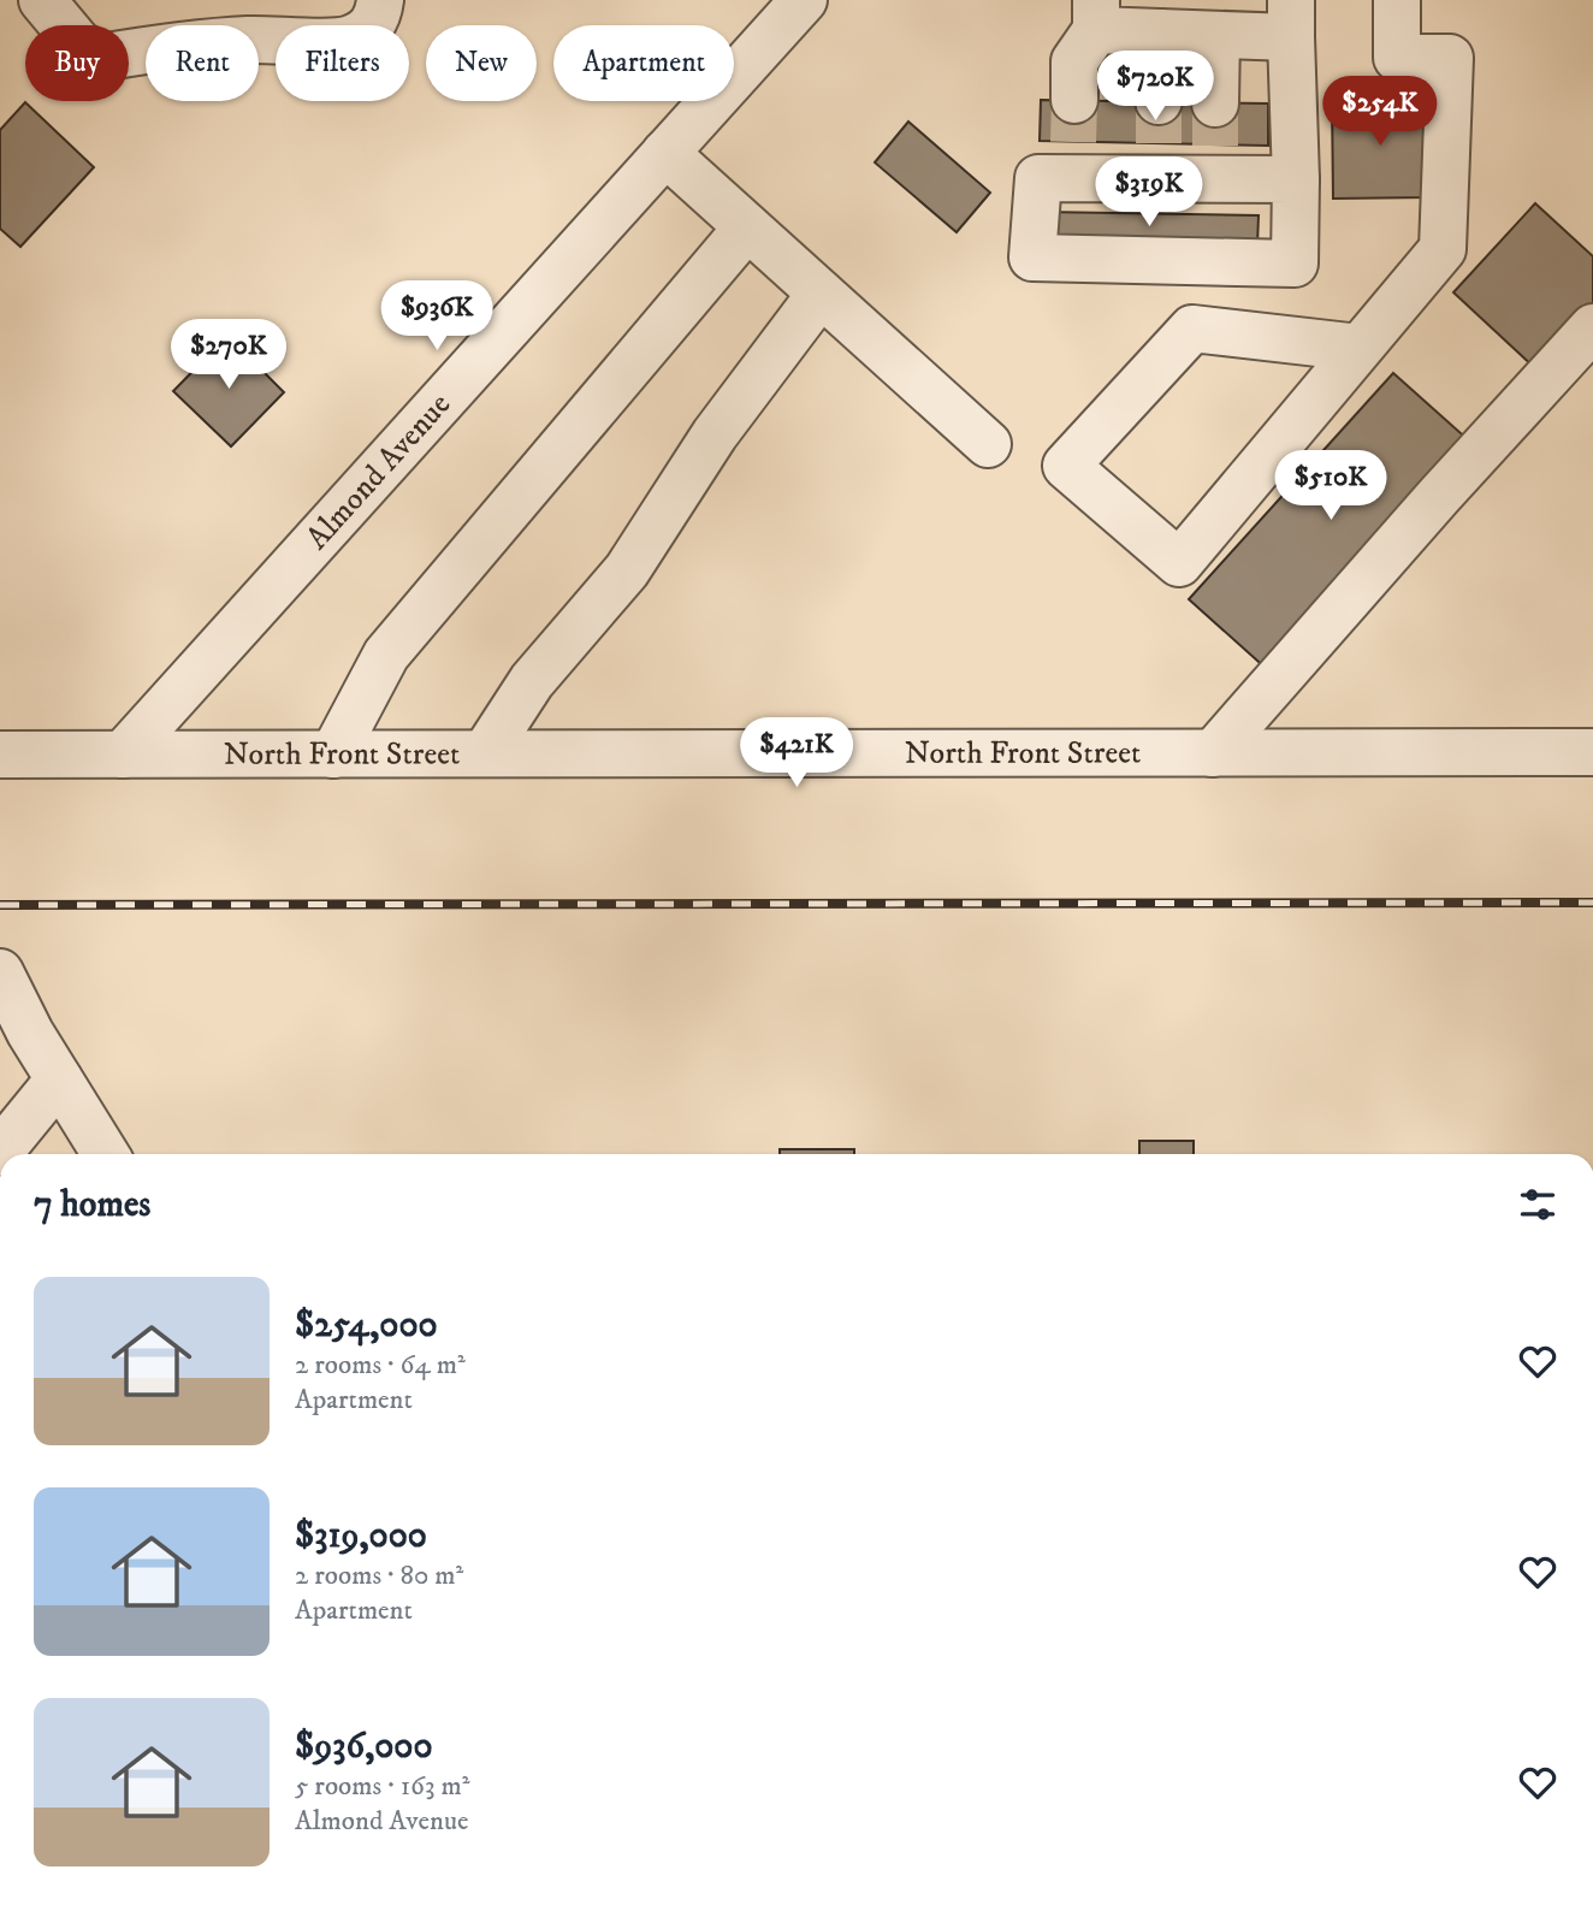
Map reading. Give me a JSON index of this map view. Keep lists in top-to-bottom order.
{
  "streets": {
    "street": ["Almond Avenue", "North Front Street"]
  },
  "crossings": [
    ["Almond Avenue", "North Front Street"]
  ],
  "page": {
    "chip": [
      "Buy",
      "Rent",
      "Filters",
      "New",
      "Apartment"
    ],
    "price": [
      "$720K",
      "$254K",
      "$319K",
      "$936K",
      "$270K",
      "$510K",
      "$421K"
    ],
    "heading": "7 homes",
    "list": [
      {
        "name": "$254,000",
        "note": "2 rooms · 64 m² · Apartment"
      },
      {
        "name": "$319,000",
        "note": "2 rooms · 80 m² · Apartment"
      },
      {
        "name": "$936,000",
        "note": "5 rooms · 163 m² · Almond Avenue"
      }
    ]
  }
}
